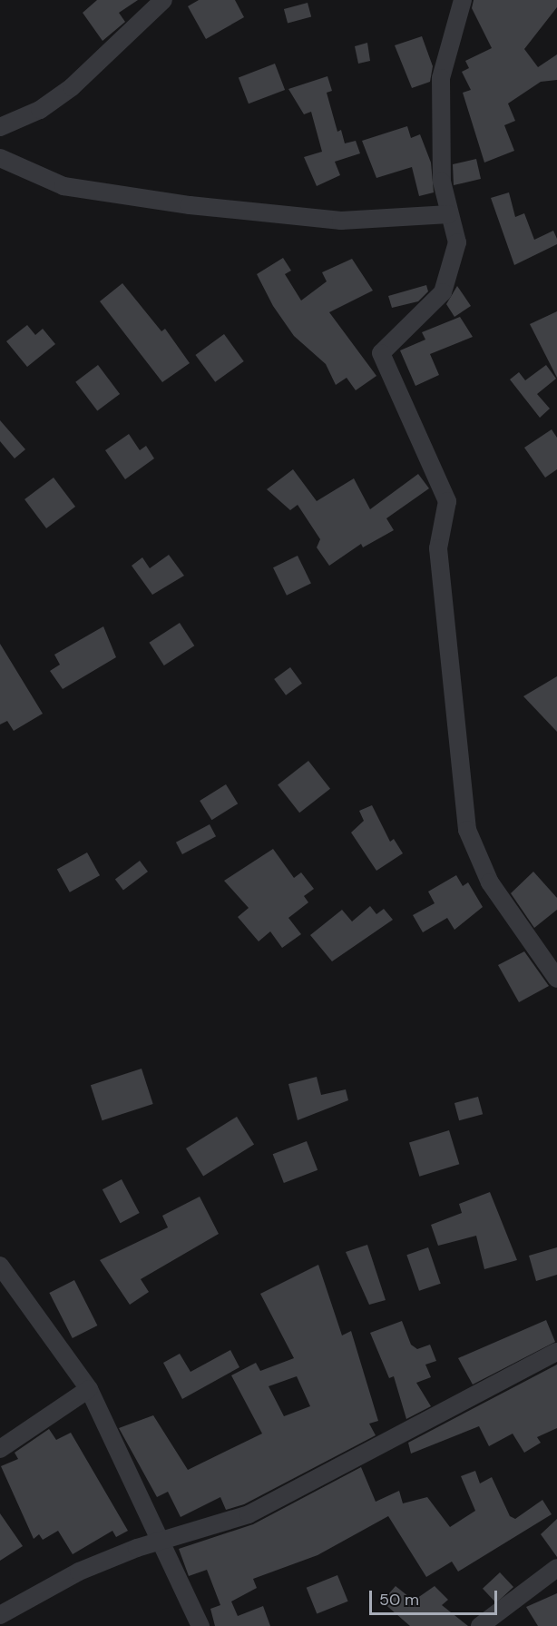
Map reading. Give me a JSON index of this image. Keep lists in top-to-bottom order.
{
  "scale_bar": "50 m"
}
